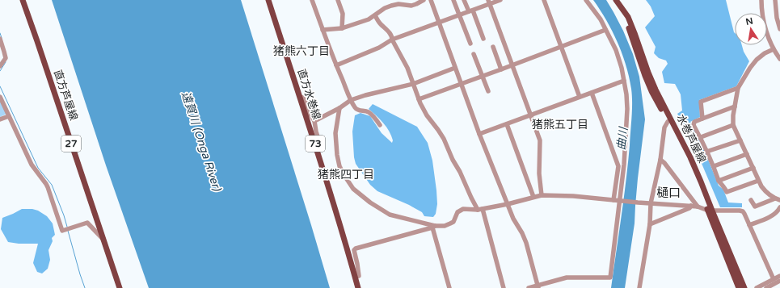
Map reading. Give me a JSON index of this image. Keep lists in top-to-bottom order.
{
  "streets": {
    "main road": [
      "直方水巻線",
      "直方芦屋線",
      "水巻芦屋線",
      "27",
      "73"
    ]
  },
  "districts": [
    "猪熊六丁目",
    "猪熊五丁目",
    "猪熊四丁目",
    "樋口"
  ],
  "water": ["曲川", "遠賀川 (Onga River)"],
  "north": "top"
}
